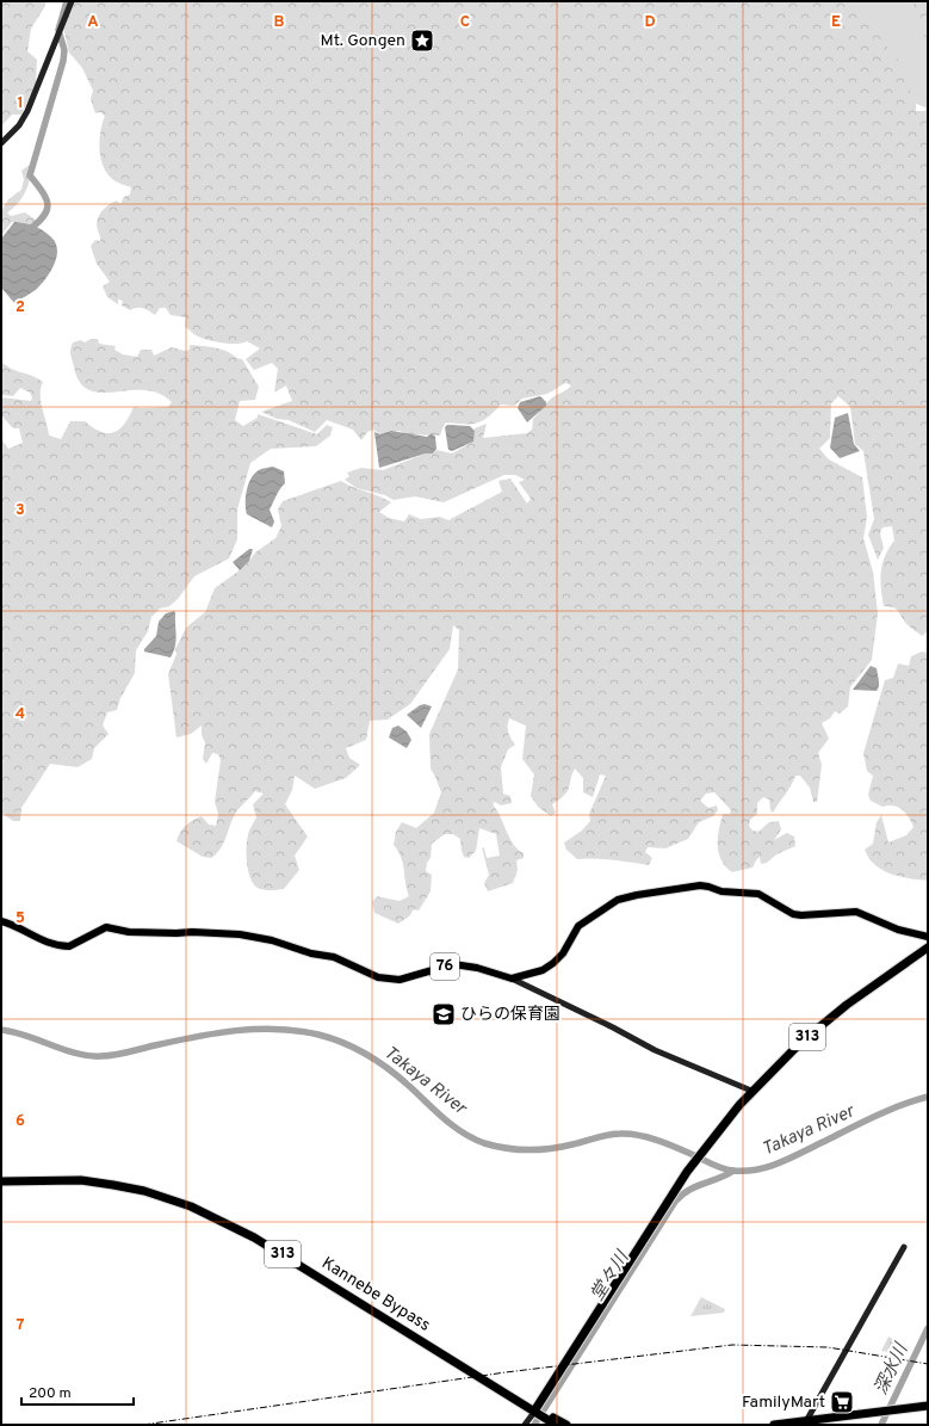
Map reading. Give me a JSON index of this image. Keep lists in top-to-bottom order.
{
  "streets": {
    "highway": ["313", "Kannebe Bypass"],
    "main road": ["76"]
  },
  "crossings": [
    ["313", "Kannebe Bypass"]
  ],
  "water": ["Takaya River", "堂々川", "深水川"],
  "places": {
    "place": ["Mt. Gongen"],
    "school or university": ["ひらの保育園"],
    "supermarket": ["FamilyMart"]
  },
  "scale_bar": "200 m",
  "grid": {
    "columns": [
      "A",
      "B",
      "C",
      "D",
      "E"
    ],
    "rows": [
      "1",
      "2",
      "3",
      "4",
      "5",
      "6",
      "7"
    ]
  }
}
